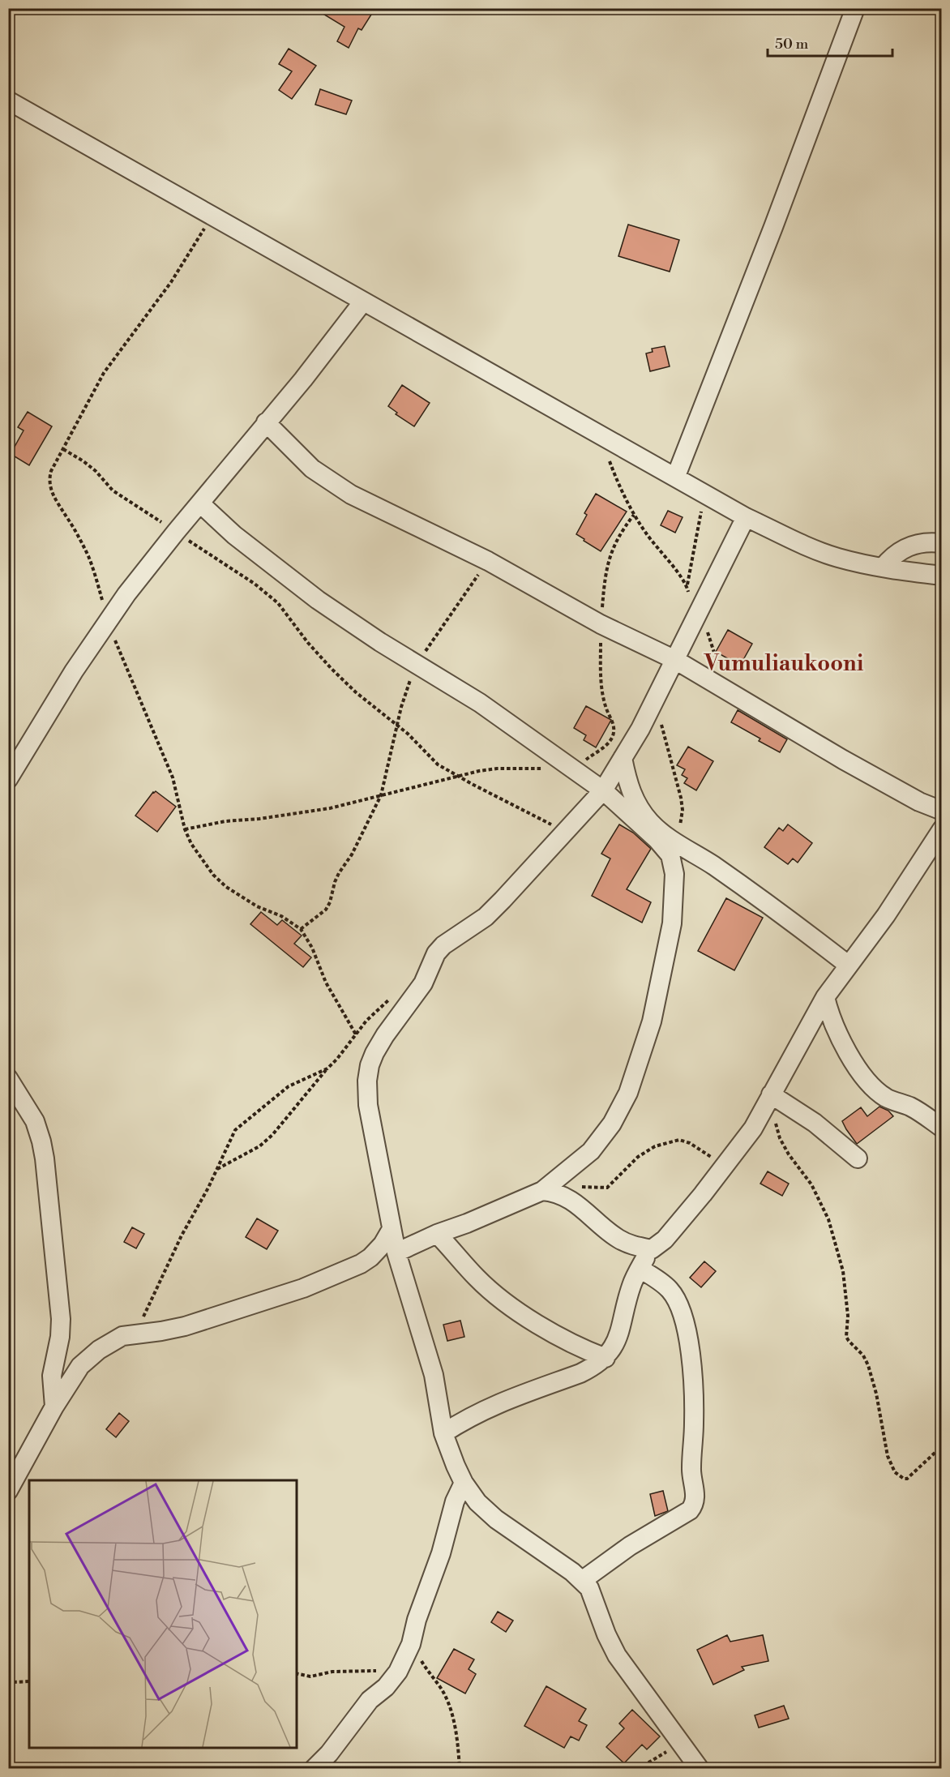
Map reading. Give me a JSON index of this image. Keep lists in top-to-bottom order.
{
  "districts": ["Vumuliaukooni"],
  "scale_bar": "50 m"
}
